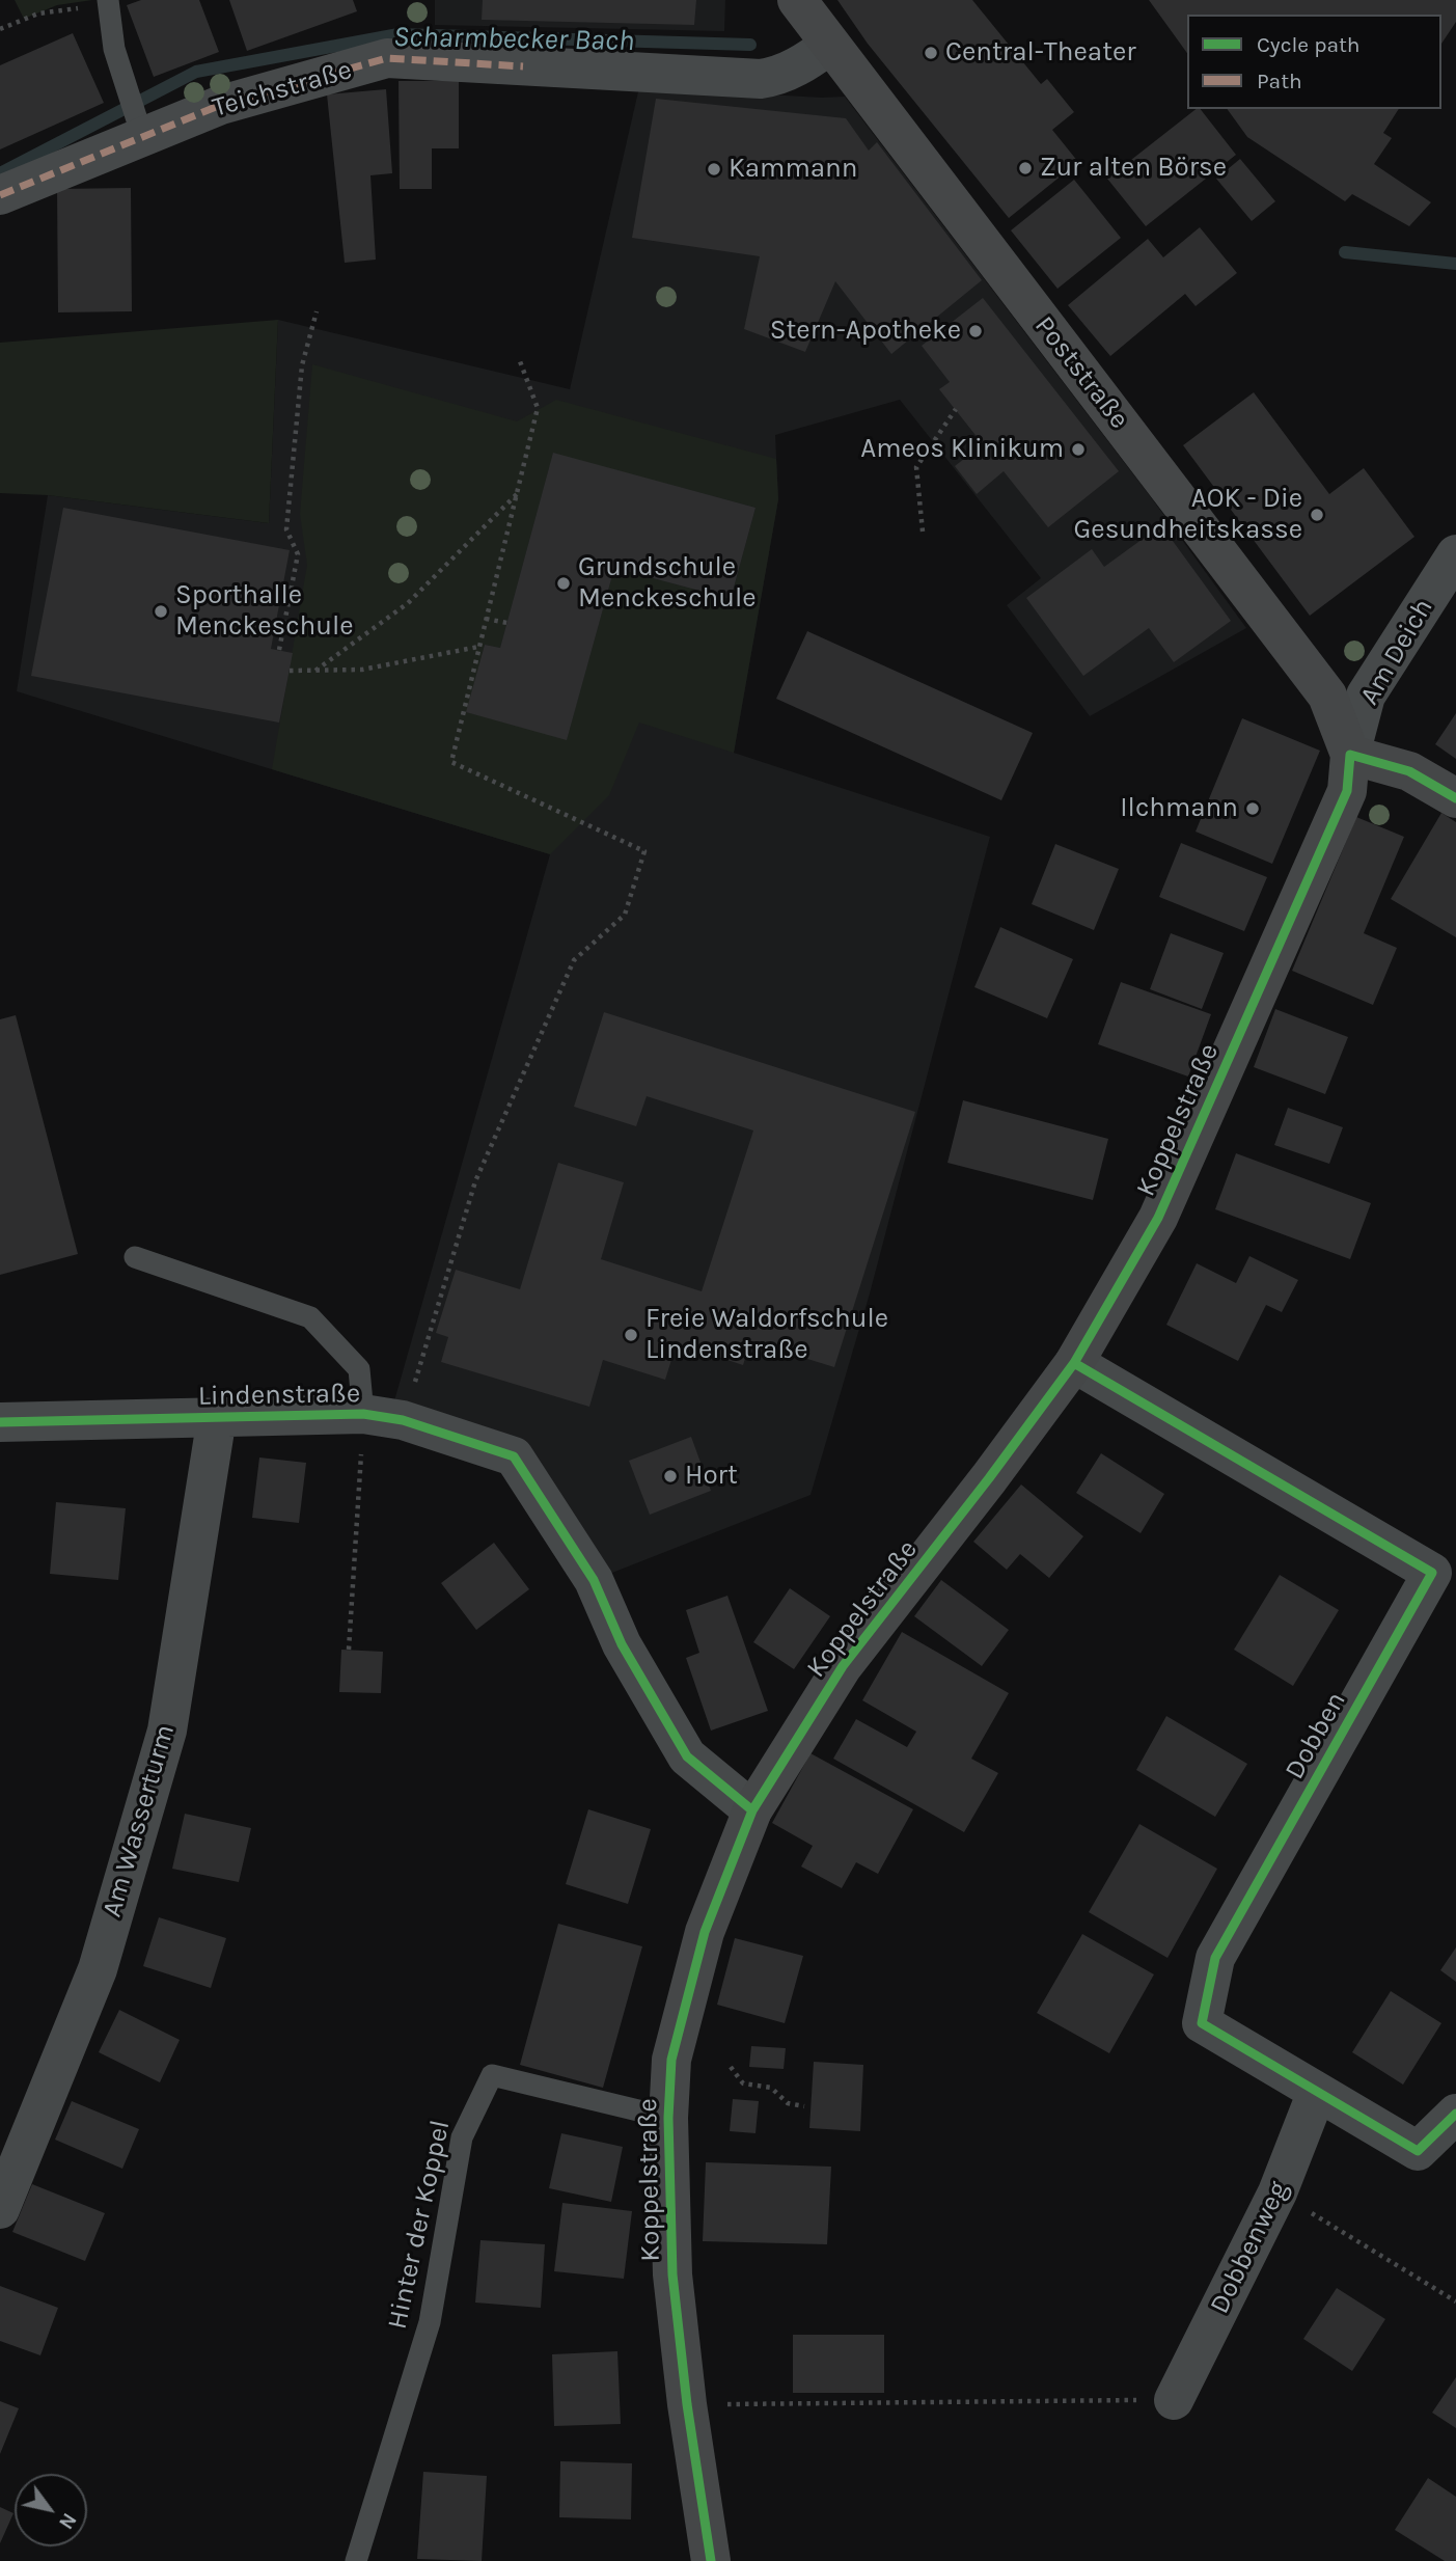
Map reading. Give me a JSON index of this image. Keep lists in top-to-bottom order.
{
  "streets": {
    "street": [
      "Teichstraße",
      "Poststraße",
      "Am Deich",
      "Koppelstraße",
      "Lindenstraße",
      "Dobben",
      "Am Wasserturm",
      "Dobbenweg"
    ],
    "lane": ["Hinter der Koppel"]
  },
  "crossings": [
    ["Teichstraße", "Poststraße"],
    ["Poststraße", "Am Deich"],
    ["Poststraße", "Koppelstraße"],
    ["Am Deich", "Koppelstraße"],
    ["Koppelstraße", "Lindenstraße"],
    ["Koppelstraße", "Dobben"],
    ["Koppelstraße", "Hinter der Koppel"],
    ["Lindenstraße", "Am Wasserturm"],
    ["Dobben", "Dobbenweg"]
  ],
  "water": ["Scharmbecker Bach"],
  "places": [
    "Central-Theater",
    "Zur alten Börse",
    "Kammann",
    "Stern-Apotheke",
    "Ameos Klinikum",
    "AOK - Die Gesundheitskasse",
    "Grundschule Menckeschule",
    "Sporthalle Menckeschule",
    "Ilchmann",
    "Freie Waldorfschule Lindenstraße",
    "Hort"
  ],
  "legend": ["Cycle path", "Path"],
  "north": "bottom right"
}
